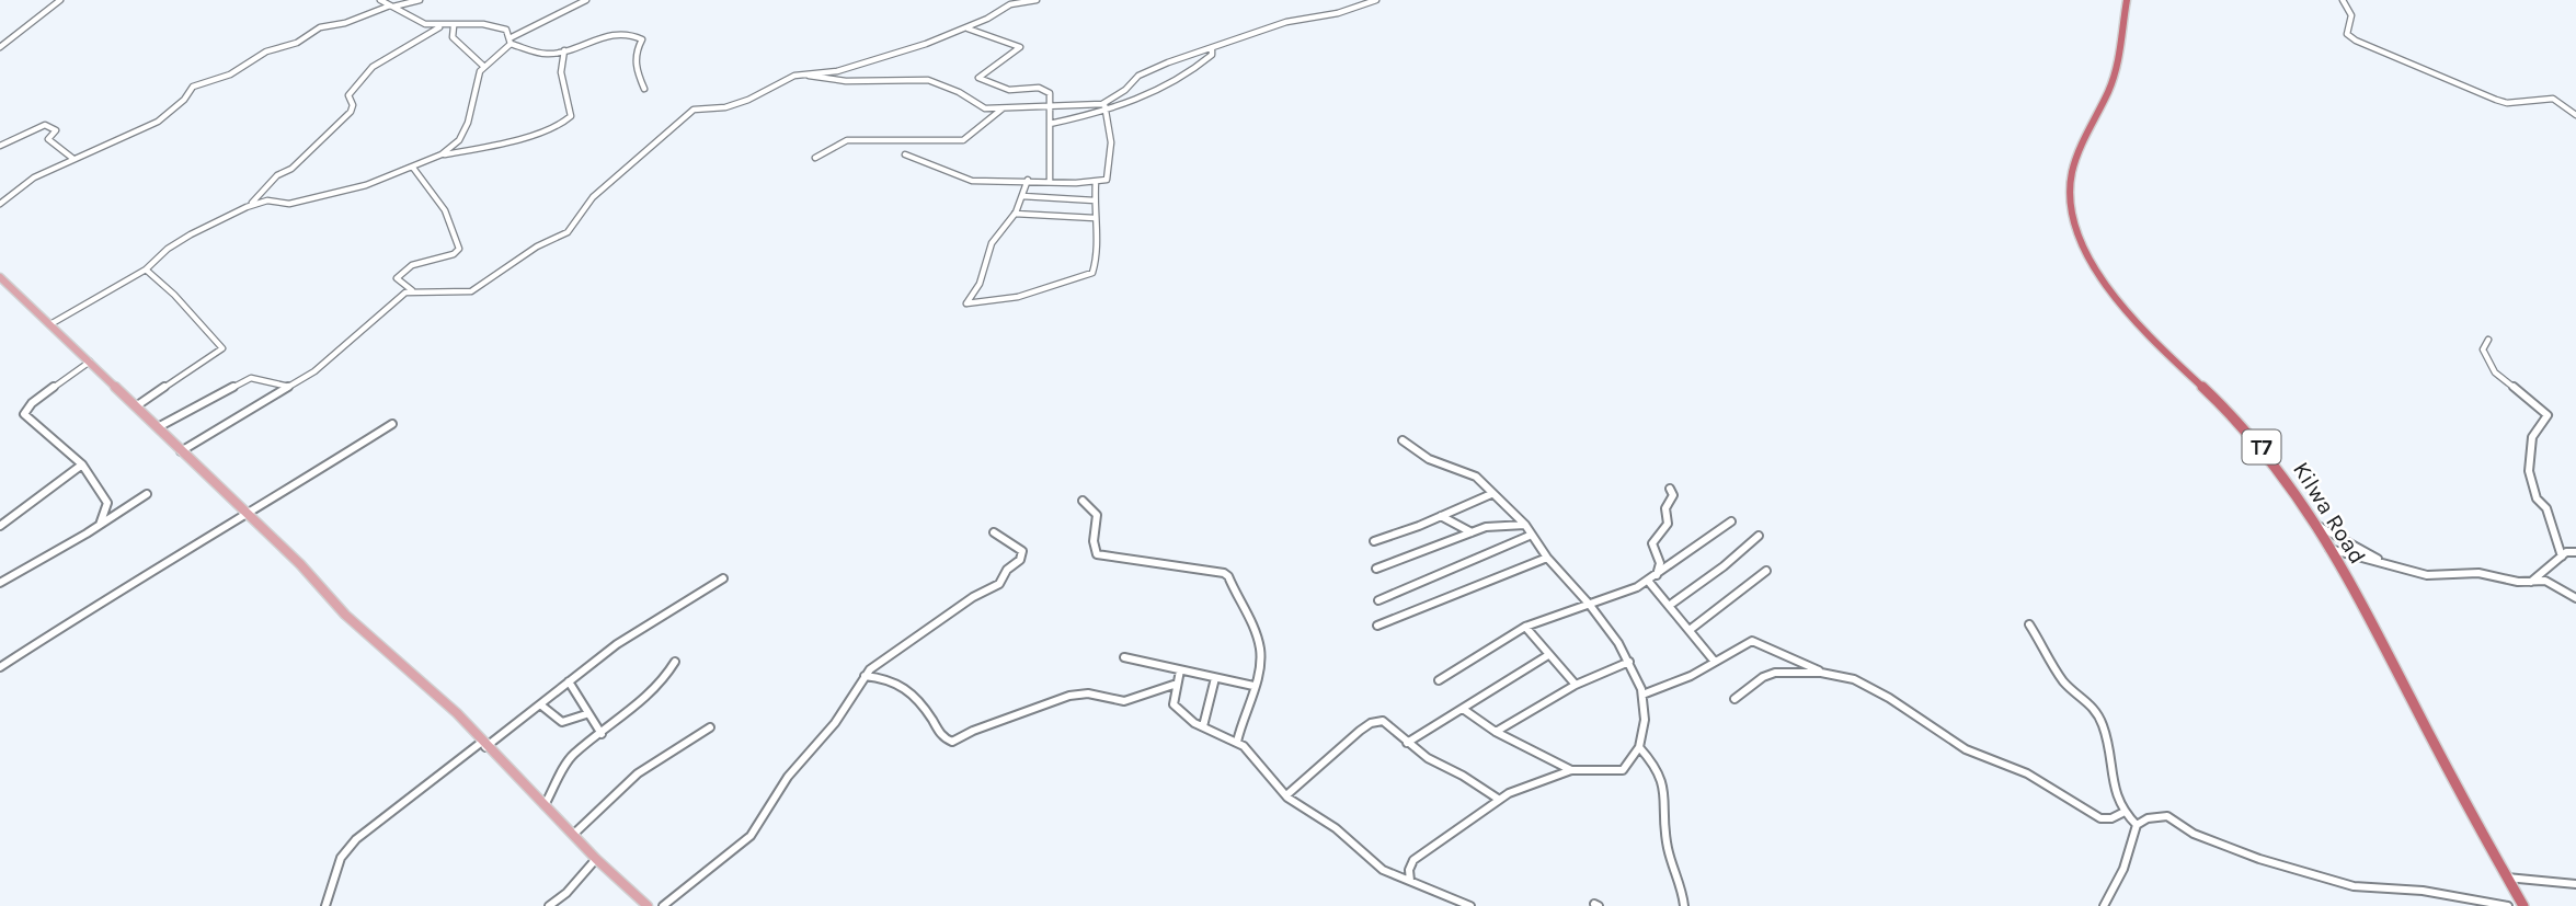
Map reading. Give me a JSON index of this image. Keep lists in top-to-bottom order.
{
  "streets": {
    "highway": ["T7", "Kilwa Road"]
  }
}
